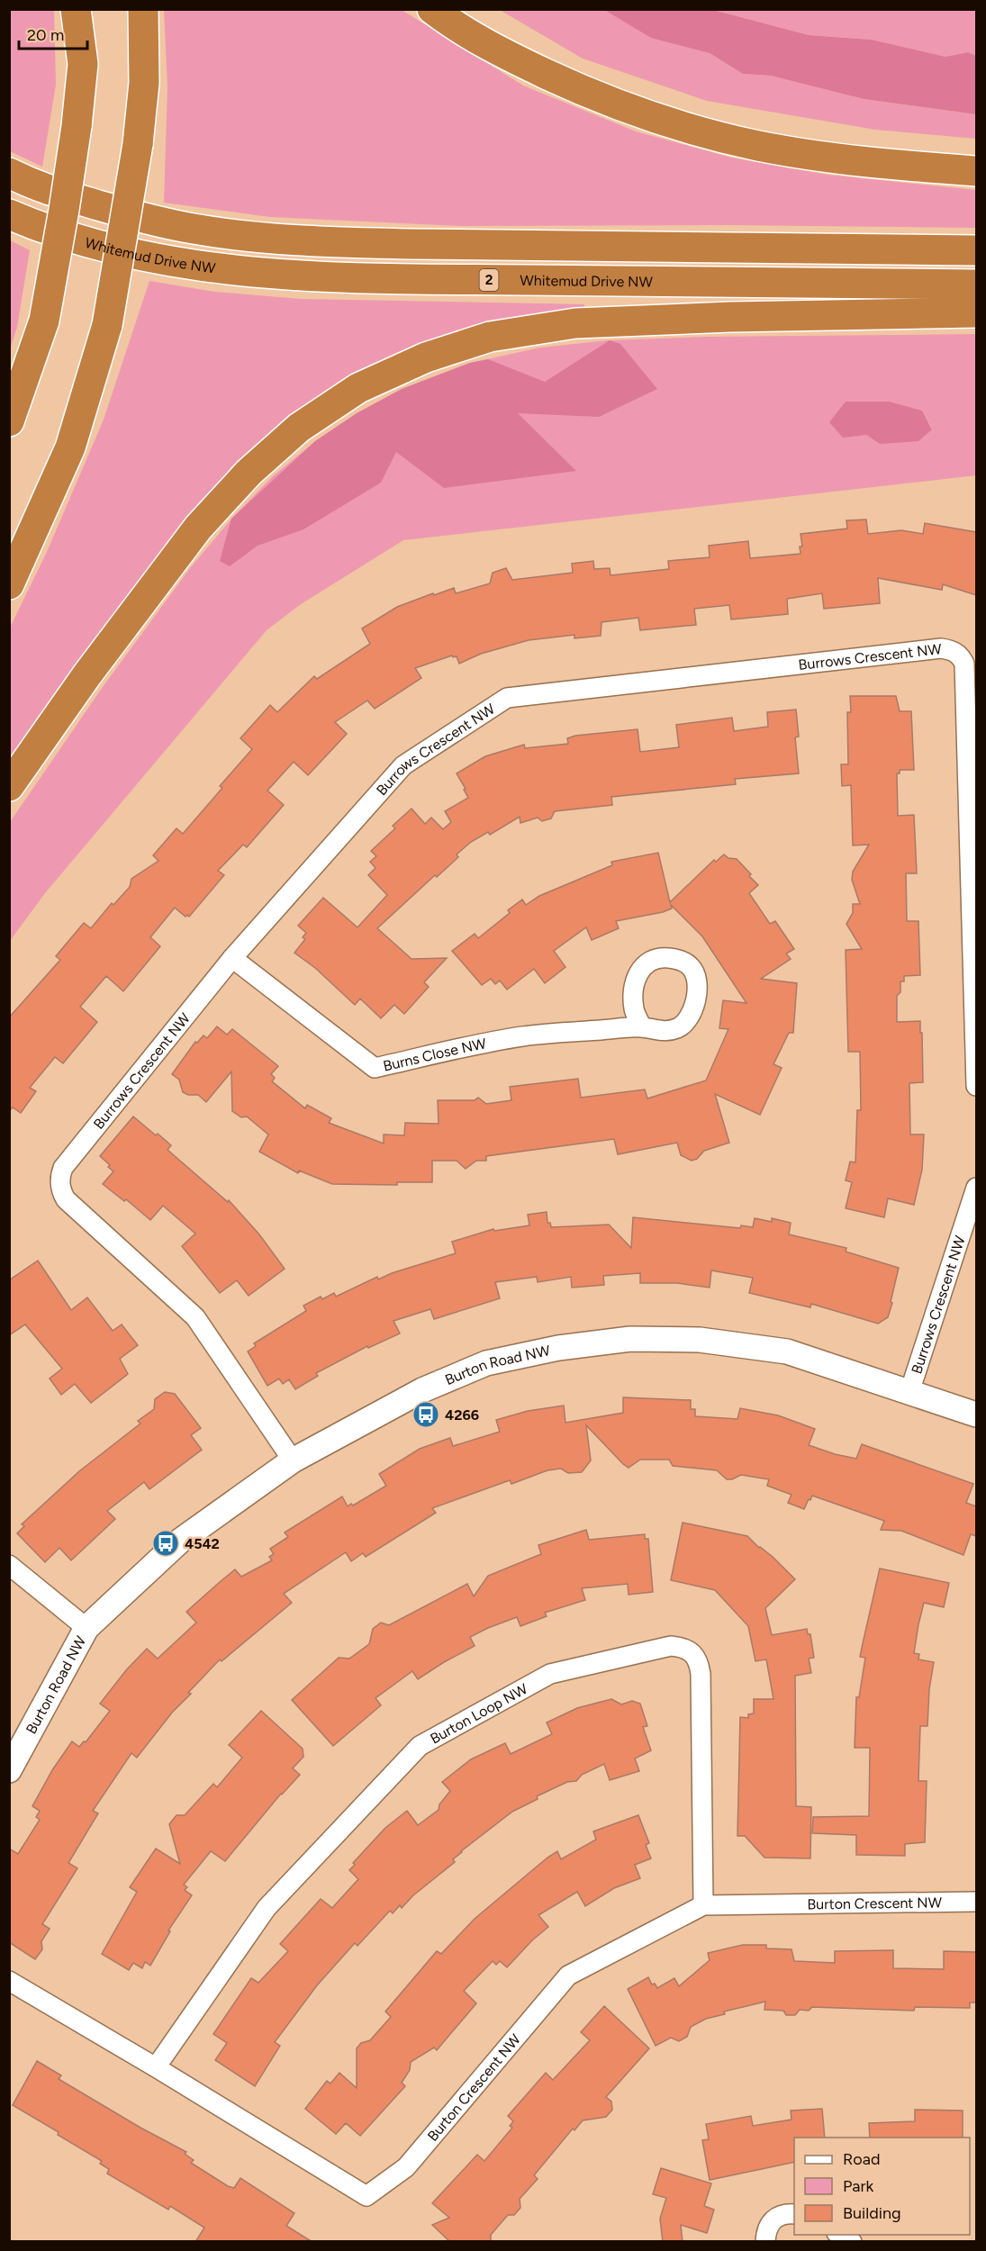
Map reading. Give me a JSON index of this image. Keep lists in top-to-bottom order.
{
  "streets": {
    "highway": ["Whitemud Drive NW", "2"],
    "street": [
      "Burrows Crescent NW",
      "Burns Close NW",
      "Burton Road NW",
      "Burton Loop NW",
      "Burton Crescent NW"
    ]
  },
  "crossings": [
    ["Burrows Crescent NW", "Burns Close NW"],
    ["Burrows Crescent NW", "Burton Road NW"],
    ["Burton Loop NW", "Burton Crescent NW"]
  ],
  "places": {
    "bus stop": ["4266", "4542"]
  },
  "legend": ["Road", "Park", "Building"],
  "scale_bar": "20 m"
}
